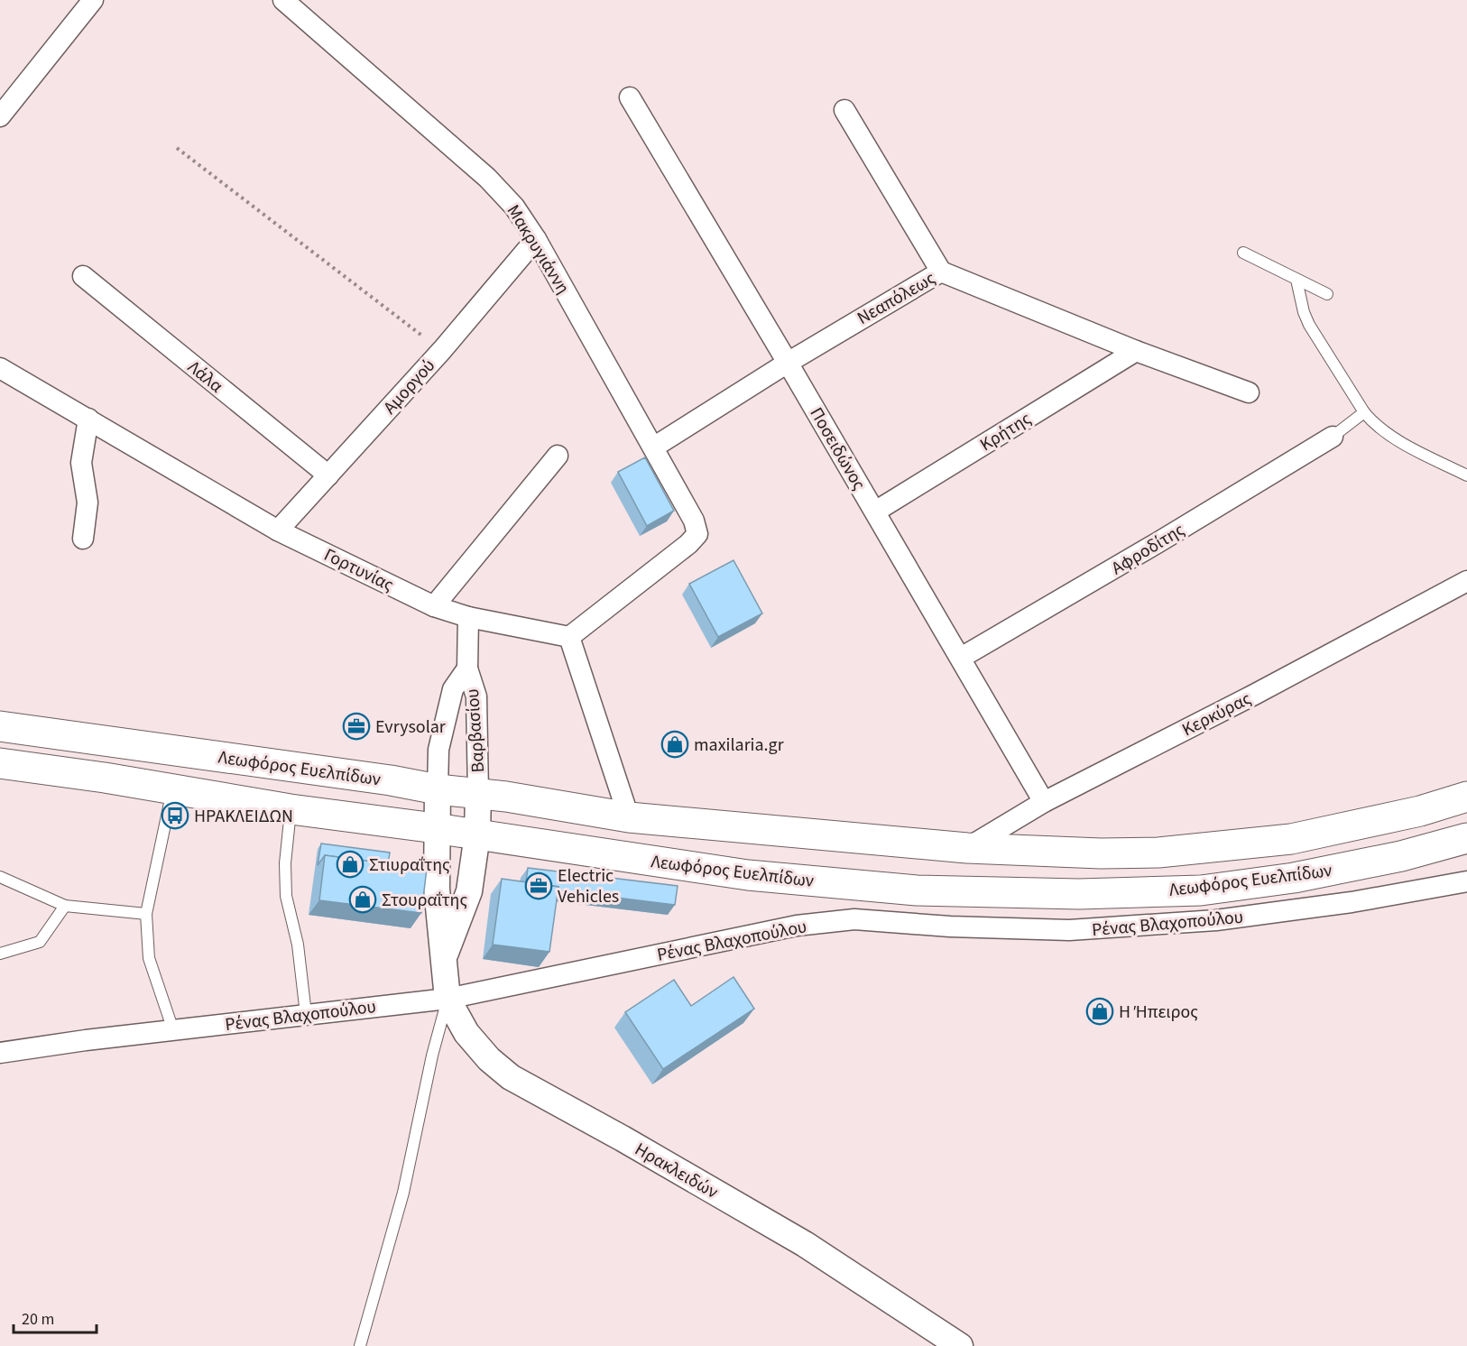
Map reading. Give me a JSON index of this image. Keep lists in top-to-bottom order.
{
  "streets": {
    "main road": ["Λεωφόρος Ευελπίδων"],
    "street": [
      "Μακρυγιάννη",
      "Νεαπόλεως",
      "Λάλα",
      "Αμοργού",
      "Κρήτης",
      "Ποσειδώνος",
      "Αφροδίτης",
      "Γορτυνίας",
      "Κερκύρας",
      "Βαρβασίου",
      "Ρένας Βλαχοπούλου",
      "Ηρακλειδών"
    ]
  },
  "crossings": [
    ["Μακρυγιάννη", "Νεαπόλεως"],
    ["Μακρυγιάννη", "Αμοργού"],
    ["Μακρυγιάννη", "Γορτυνίας"],
    ["Νεαπόλεως", "Κρήτης"],
    ["Νεαπόλεως", "Ποσειδώνος"],
    ["Λάλα", "Αμοργού"],
    ["Αμοργού", "Γορτυνίας"],
    ["Κρήτης", "Ποσειδώνος"],
    ["Ποσειδώνος", "Αφροδίτης"],
    ["Ποσειδώνος", "Κερκύρας"],
    ["Γορτυνίας", "Βαρβασίου"],
    ["Κερκύρας", "Λεωφόρος Ευελπίδων"],
    ["Βαρβασίου", "Λεωφόρος Ευελπίδων"],
    ["Βαρβασίου", "Ηρακλειδών"],
    ["Λεωφόρος Ευελπίδων", "Ηρακλειδών"],
    ["Ρένας Βλαχοπούλου", "Ηρακλειδών"]
  ],
  "places": {
    "office": ["Evrysolar", "Electric Vehicles"],
    "shop": [
      "maxilaria.gr",
      "Στιυραΐτης",
      "Στουραΐτης",
      "Η Ήπειρος"
    ],
    "bus stop": ["ΗΡΑΚΛΕΙΔΩΝ"]
  },
  "scale_bar": "20 m"
}
